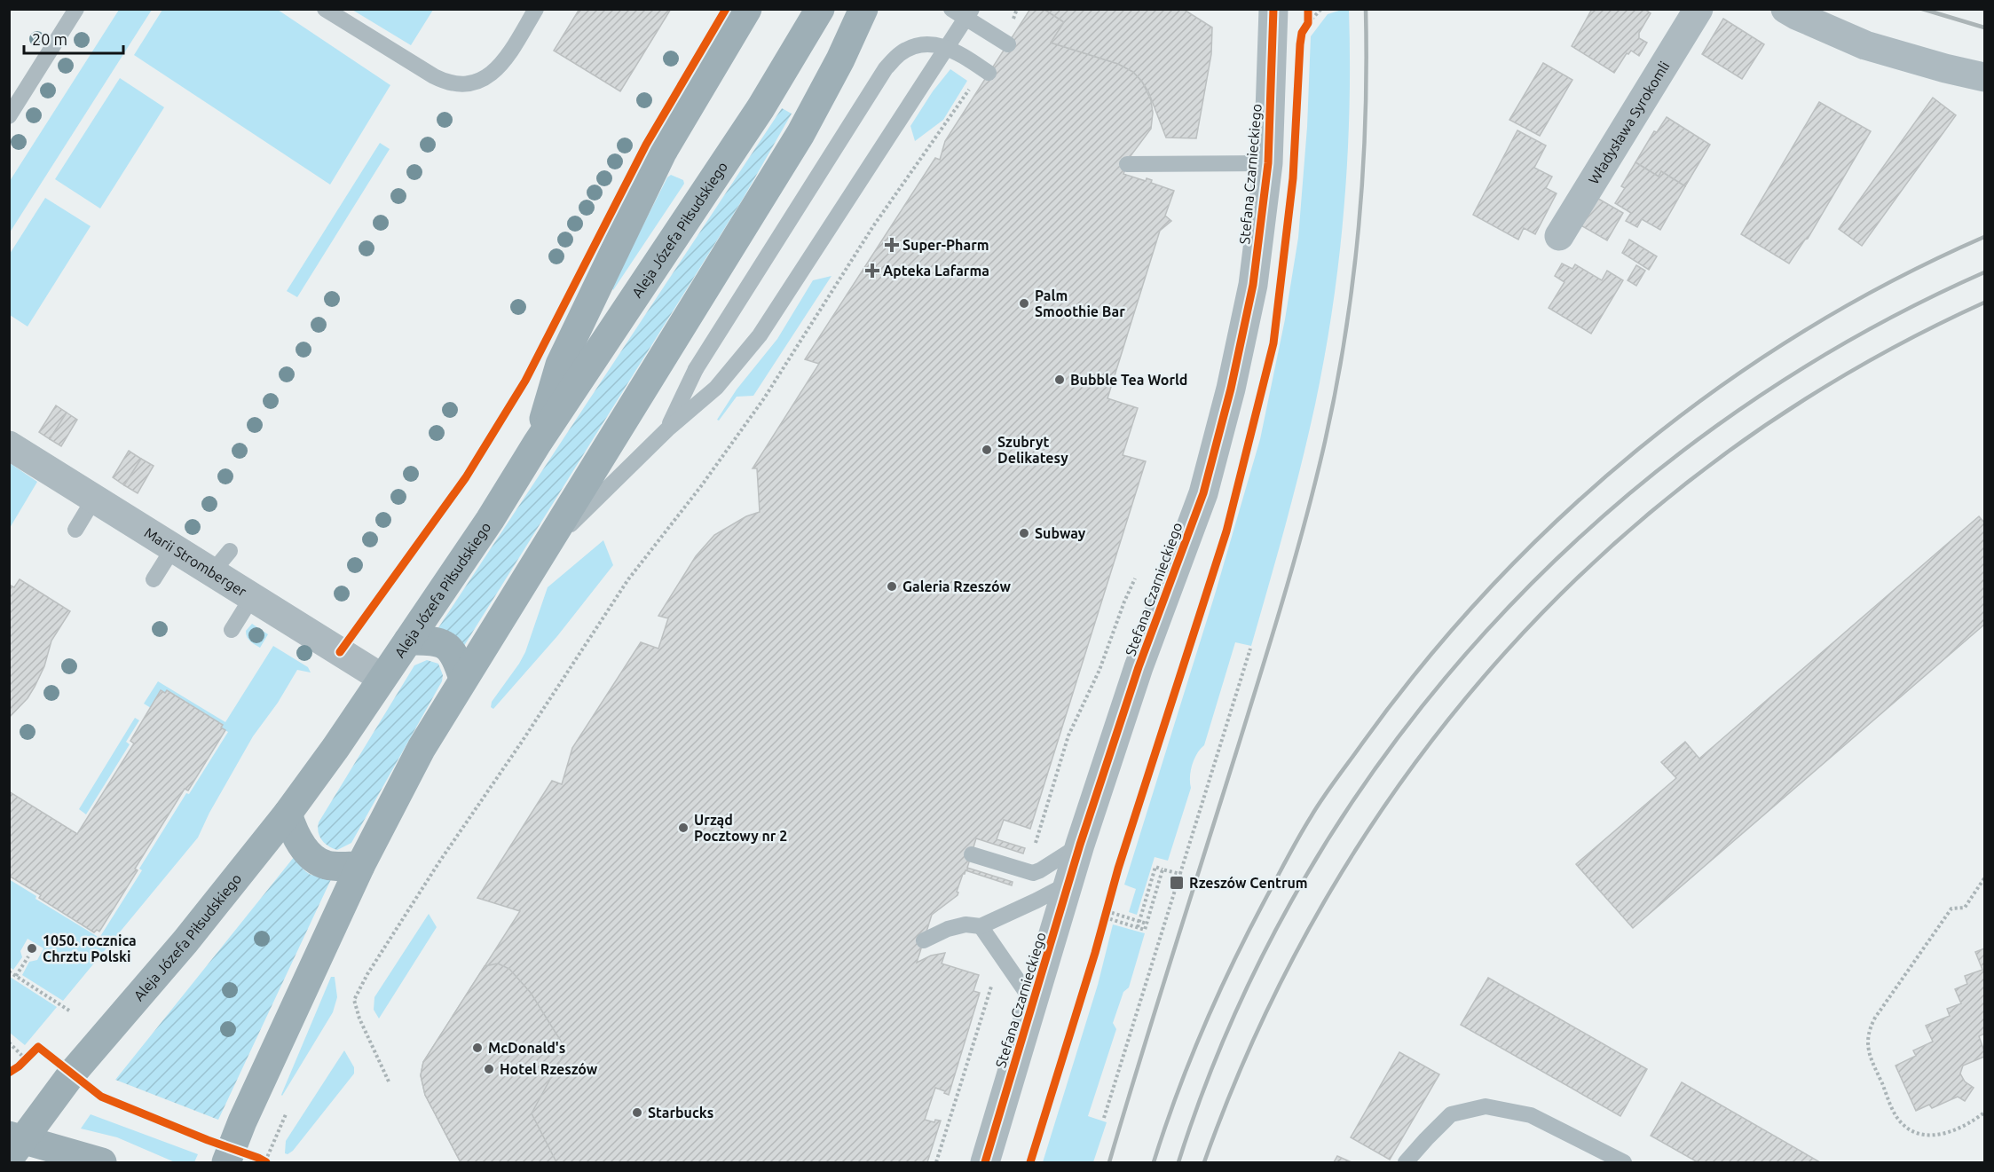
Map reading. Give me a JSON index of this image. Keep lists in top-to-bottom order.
{
  "streets": {
    "main road": ["Aleja Józefa Piłsudskiego"],
    "street": ["Władysława Syrokomli", "Stefana Czarnieckiego", "Marii Stromberger"]
  },
  "crossings": [
    ["Aleja Józefa Piłsudskiego", "Marii Stromberger"]
  ],
  "places": {
    "health": ["Super-Pharm", "Apteka Lafarma"],
    "other": [
      "Palm Smoothie Bar",
      "Bubble Tea World",
      "Szubryt Delikatesy",
      "Subway",
      "Galeria Rzeszów",
      "Urząd Pocztowy nr 2",
      "1050. rocznica Chrztu Polski",
      "McDonald's",
      "Hotel Rzeszów",
      "Starbucks"
    ],
    "transit": ["Rzeszów Centrum"]
  },
  "scale_bar": "20 m"
}
